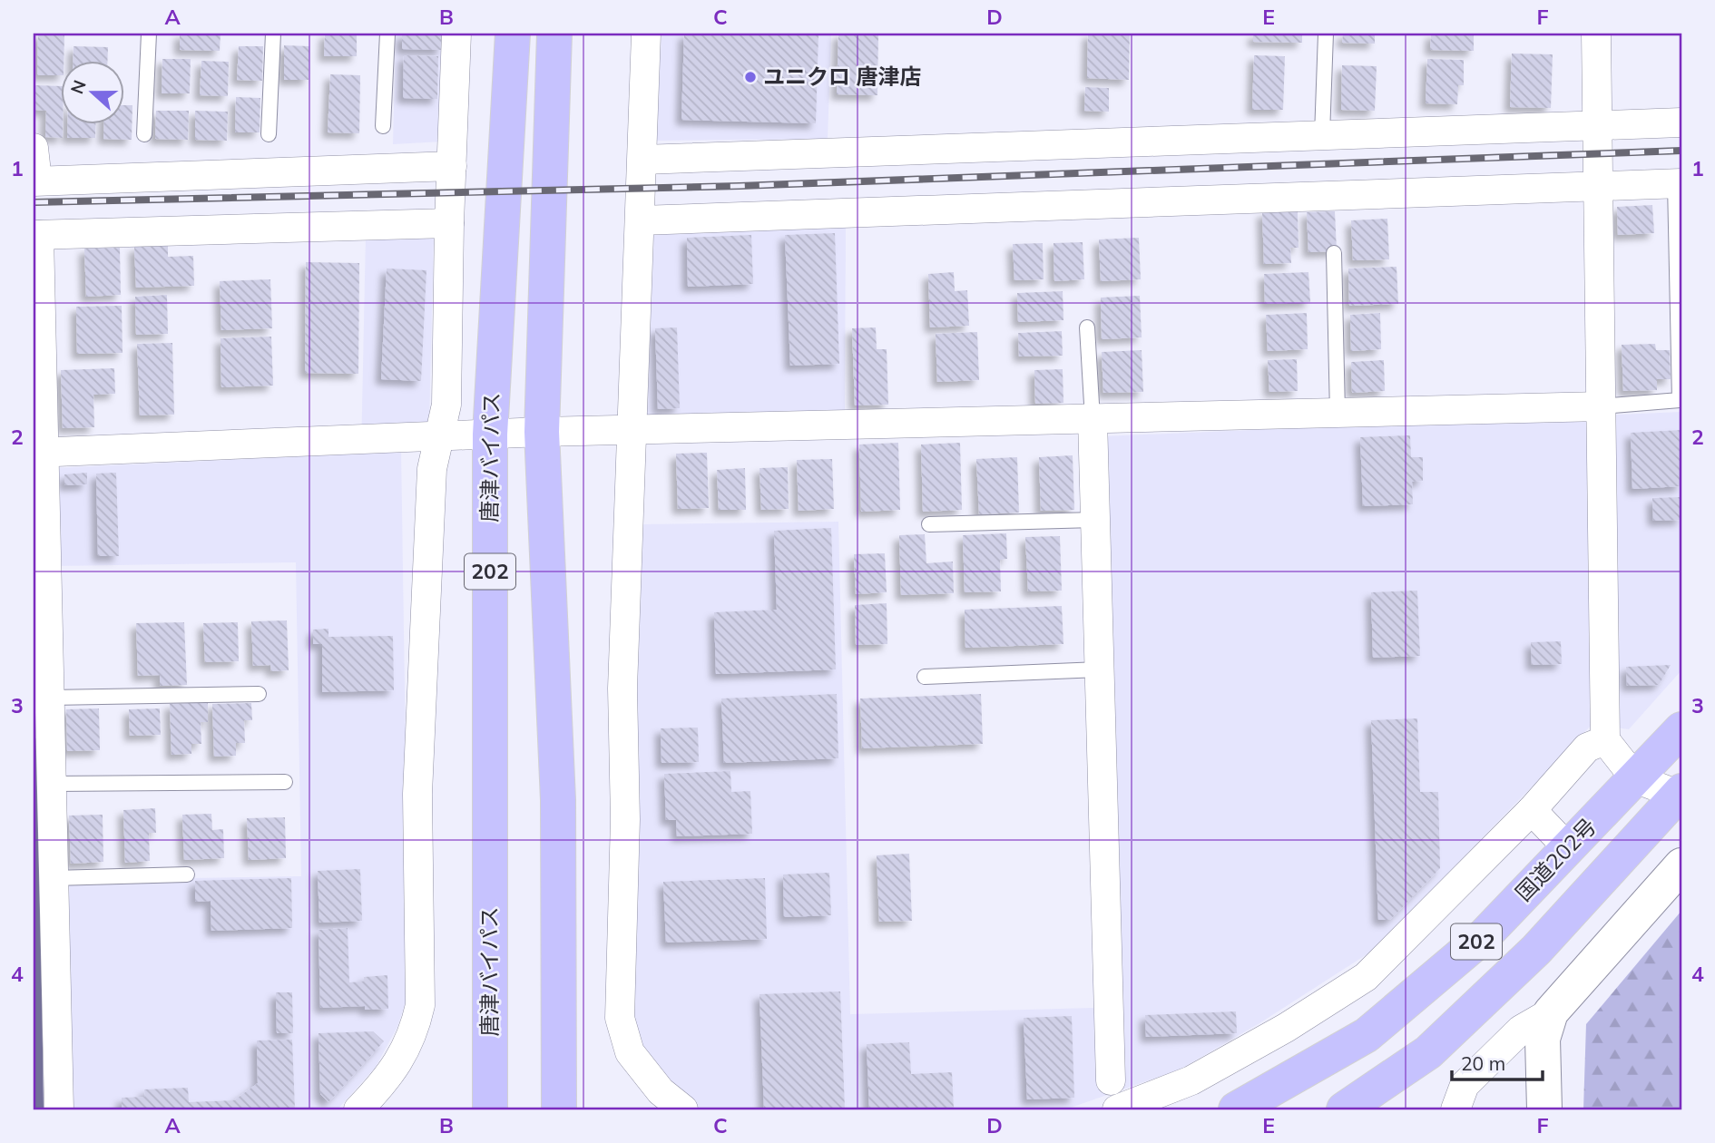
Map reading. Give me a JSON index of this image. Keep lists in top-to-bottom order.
{
  "streets": {
    "highway": ["唐津バイパス", "202", "国道202号"]
  },
  "places": ["ユニクロ 唐津店"],
  "scale_bar": "20 m",
  "north": "left",
  "grid": {
    "columns": [
      "A",
      "B",
      "C",
      "D",
      "E",
      "F"
    ],
    "rows": [
      "1",
      "2",
      "3",
      "4"
    ]
  }
}
